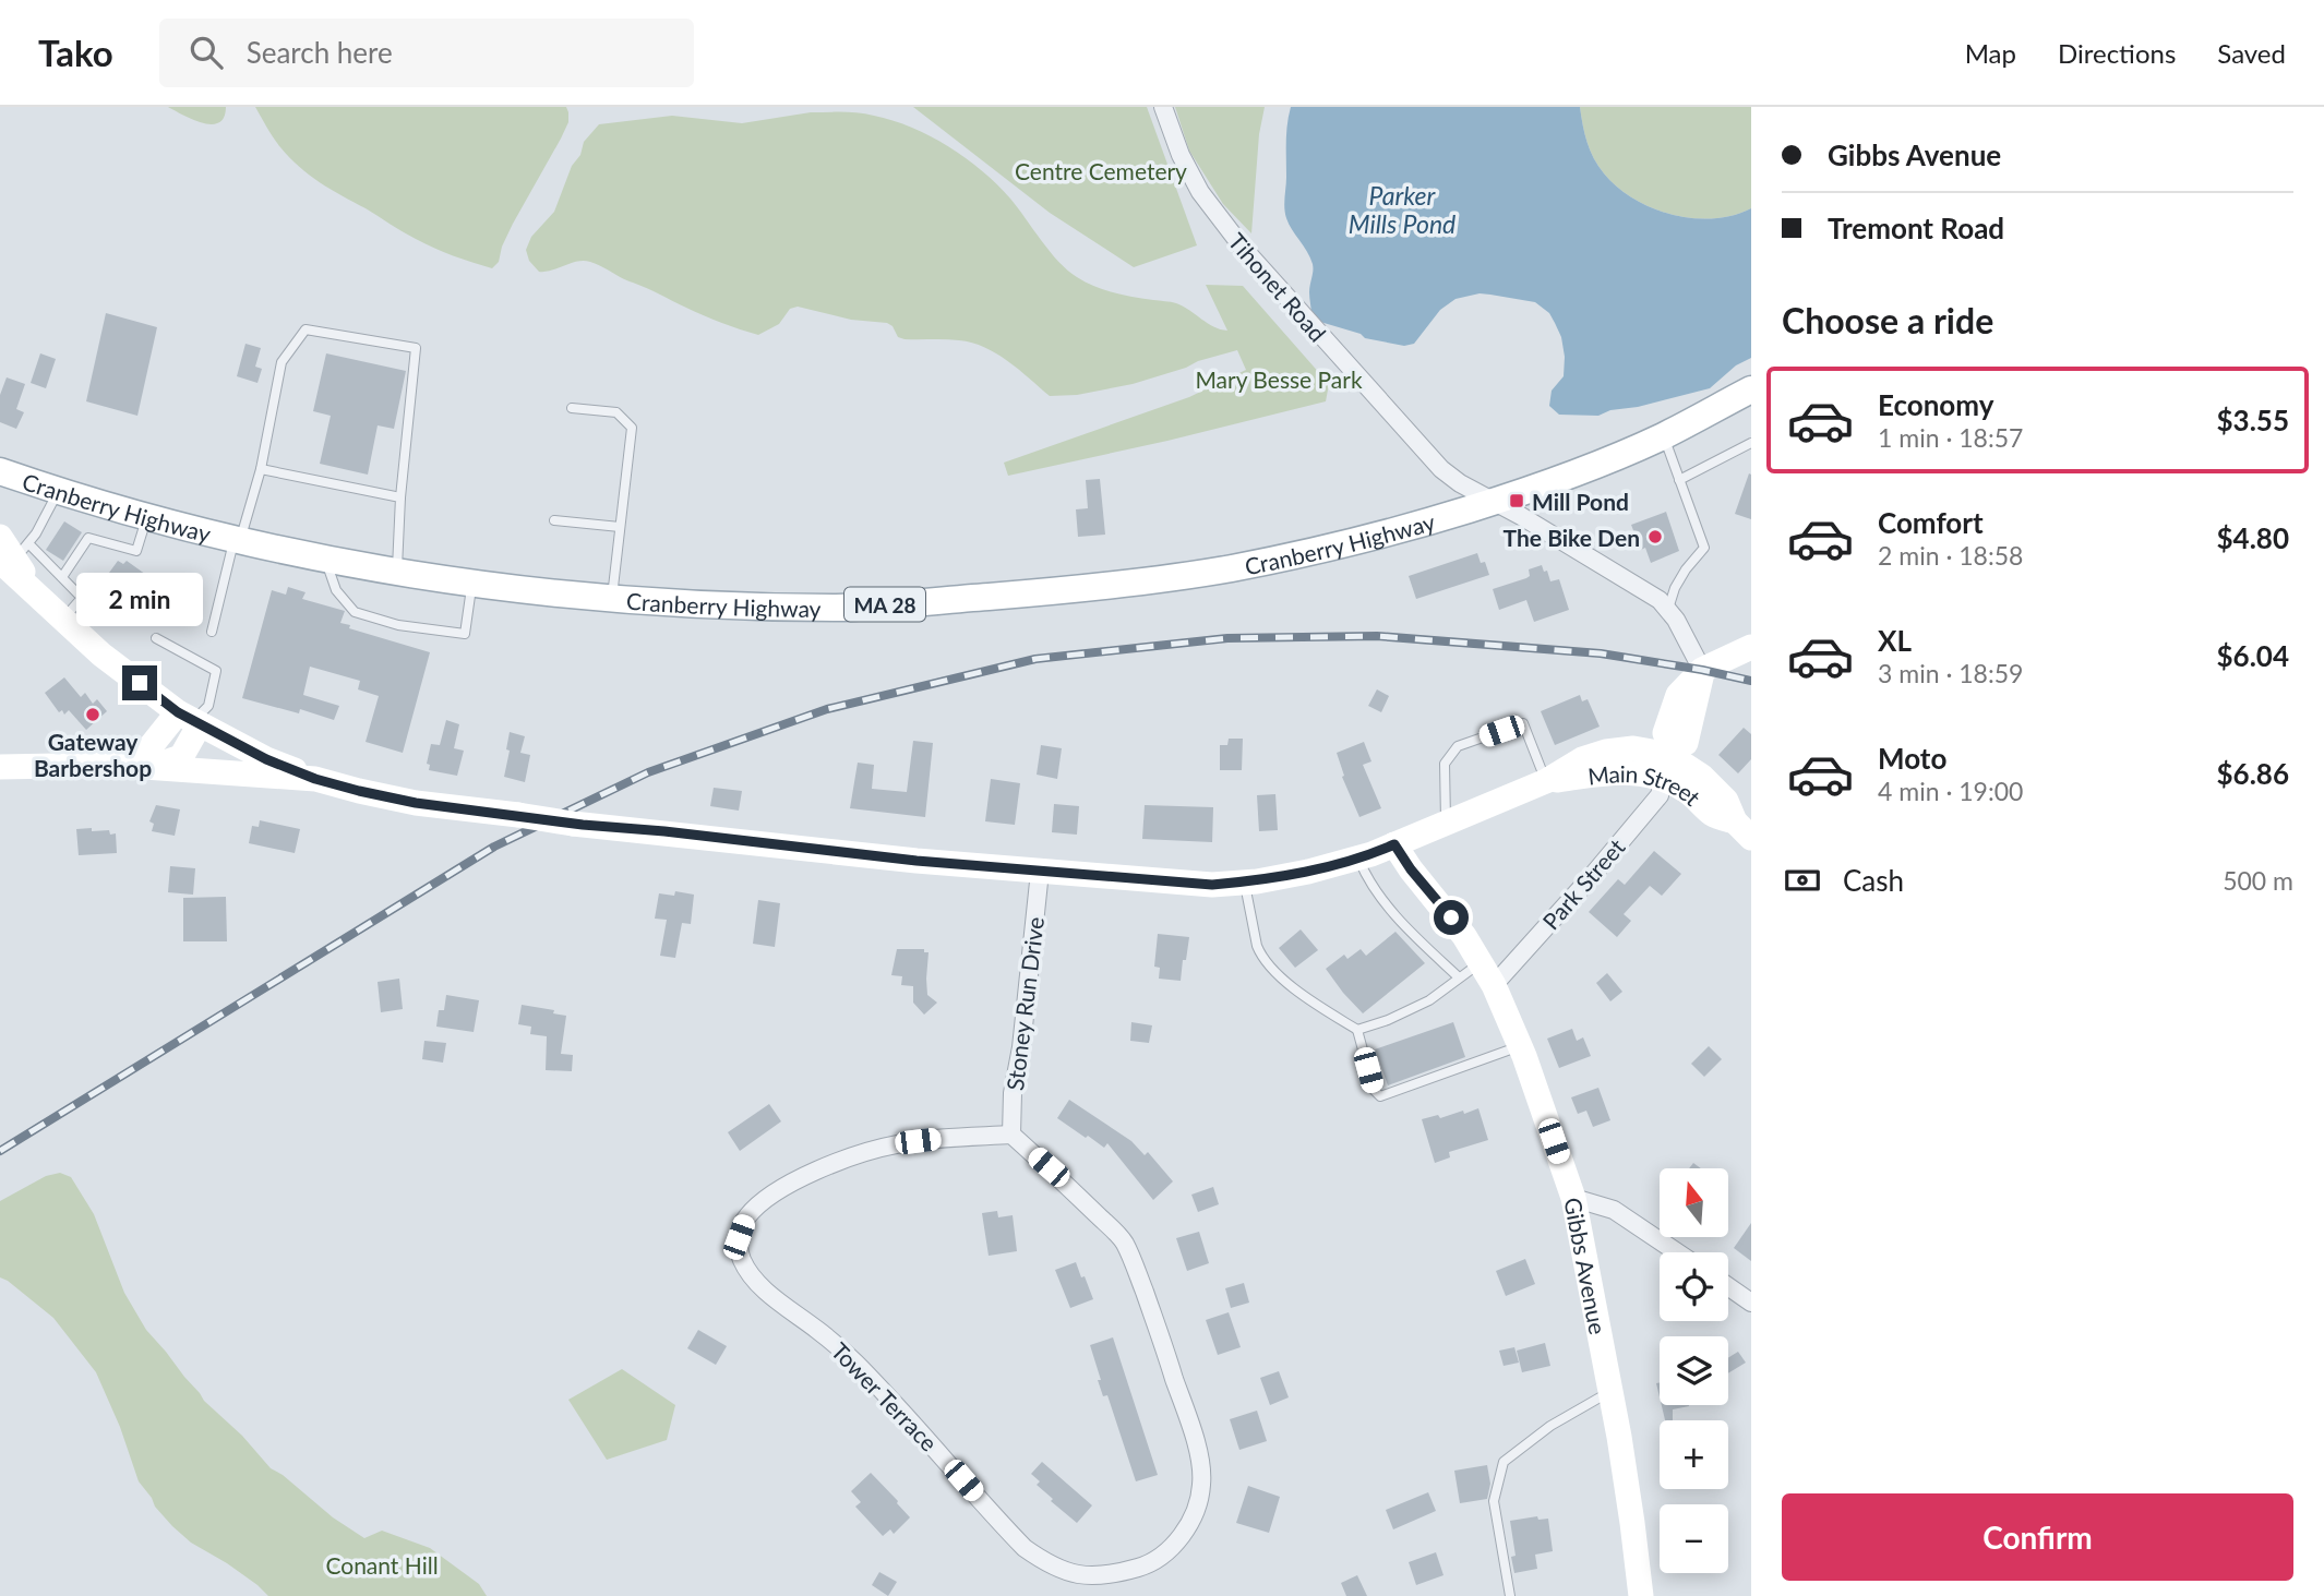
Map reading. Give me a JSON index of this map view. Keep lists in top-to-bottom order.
{
  "streets": {
    "main road": [
      "Cranberry Highway",
      "MA 28",
      "Main Street",
      "Gibbs Avenue"
    ],
    "street": [
      "Tihonet Road",
      "Park Street",
      "Stoney Run Drive",
      "Tower Terrace"
    ]
  },
  "crossings": [
    ["Tihonet Road", "Cranberry Highway"],
    ["Main Street", "Park Street"],
    ["Main Street", "Stoney Run Drive"],
    ["Main Street", "Gibbs Avenue"],
    ["Park Street", "Gibbs Avenue"],
    ["Stoney Run Drive", "Tower Terrace"]
  ],
  "water": ["Parker Mills Pond"],
  "parks": ["Centre Cemetery", "Mary Besse Park", "Conant Hill"],
  "places": {
    "transit": ["Mill Pond"],
    "other": ["The Bike Den", "Gateway Barbershop"]
  },
  "north": "top",
  "page": {
    "header": "Tako",
    "search": "Search here",
    "nav": ["Map", "Directions", "Saved"],
    "banner": ["Gibbs Avenue", "Tremont Road"],
    "heading": "Choose a ride",
    "list": [
      {
        "name": "Economy",
        "note": "1 min · 18:57",
        "value": "$3.55"
      },
      {
        "name": "Comfort",
        "note": "2 min · 18:58",
        "value": "$4.80"
      },
      {
        "name": "XL",
        "note": "3 min · 18:59",
        "value": "$6.04"
      },
      {
        "name": "Moto",
        "note": "4 min · 19:00",
        "value": "$6.86"
      }
    ],
    "bubble": "2 min",
    "pay": ["Cash", "500 m"],
    "map_buttons": ["+", "−"],
    "buttons": "Confirm"
  }
}
